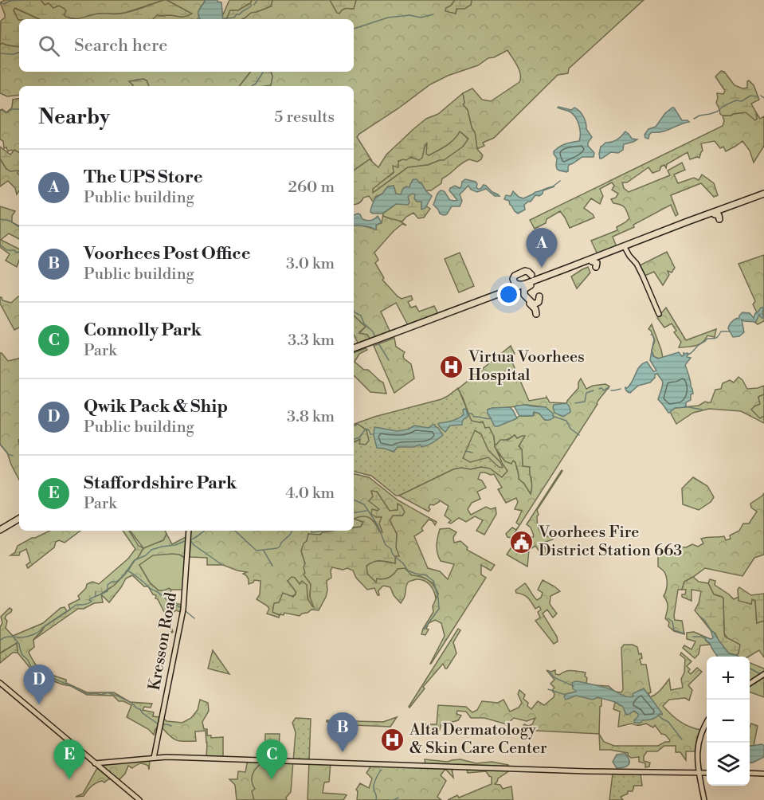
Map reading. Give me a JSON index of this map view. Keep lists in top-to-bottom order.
{
  "streets": {
    "main road": ["Kresson Road"]
  },
  "places": {
    "hospital": ["Virtua Voorhees Hospital", "Alta Dermatology & Skin Care Center"],
    "public building": ["Voorhees Fire District Station 663"]
  },
  "page": {
    "search": "Search here",
    "heading": ["Nearby", "5 results"],
    "list": [
      {
        "mark": "A",
        "name": "The UPS Store",
        "note": "Public building",
        "value": "260 m"
      },
      {
        "mark": "B",
        "name": "Voorhees Post Office",
        "note": "Public building",
        "value": "3.0 km"
      },
      {
        "mark": "C",
        "name": "Connolly Park",
        "note": "Park",
        "value": "3.3 km"
      },
      {
        "mark": "D",
        "name": "Qwik Pack & Ship",
        "note": "Public building",
        "value": "3.8 km"
      },
      {
        "mark": "E",
        "name": "Staffordshire Park",
        "note": "Park",
        "value": "4.0 km"
      }
    ],
    "pins": [
      "A",
      "D",
      "B",
      "C",
      "E"
    ],
    "map_buttons": ["+", "−"]
  }
}
